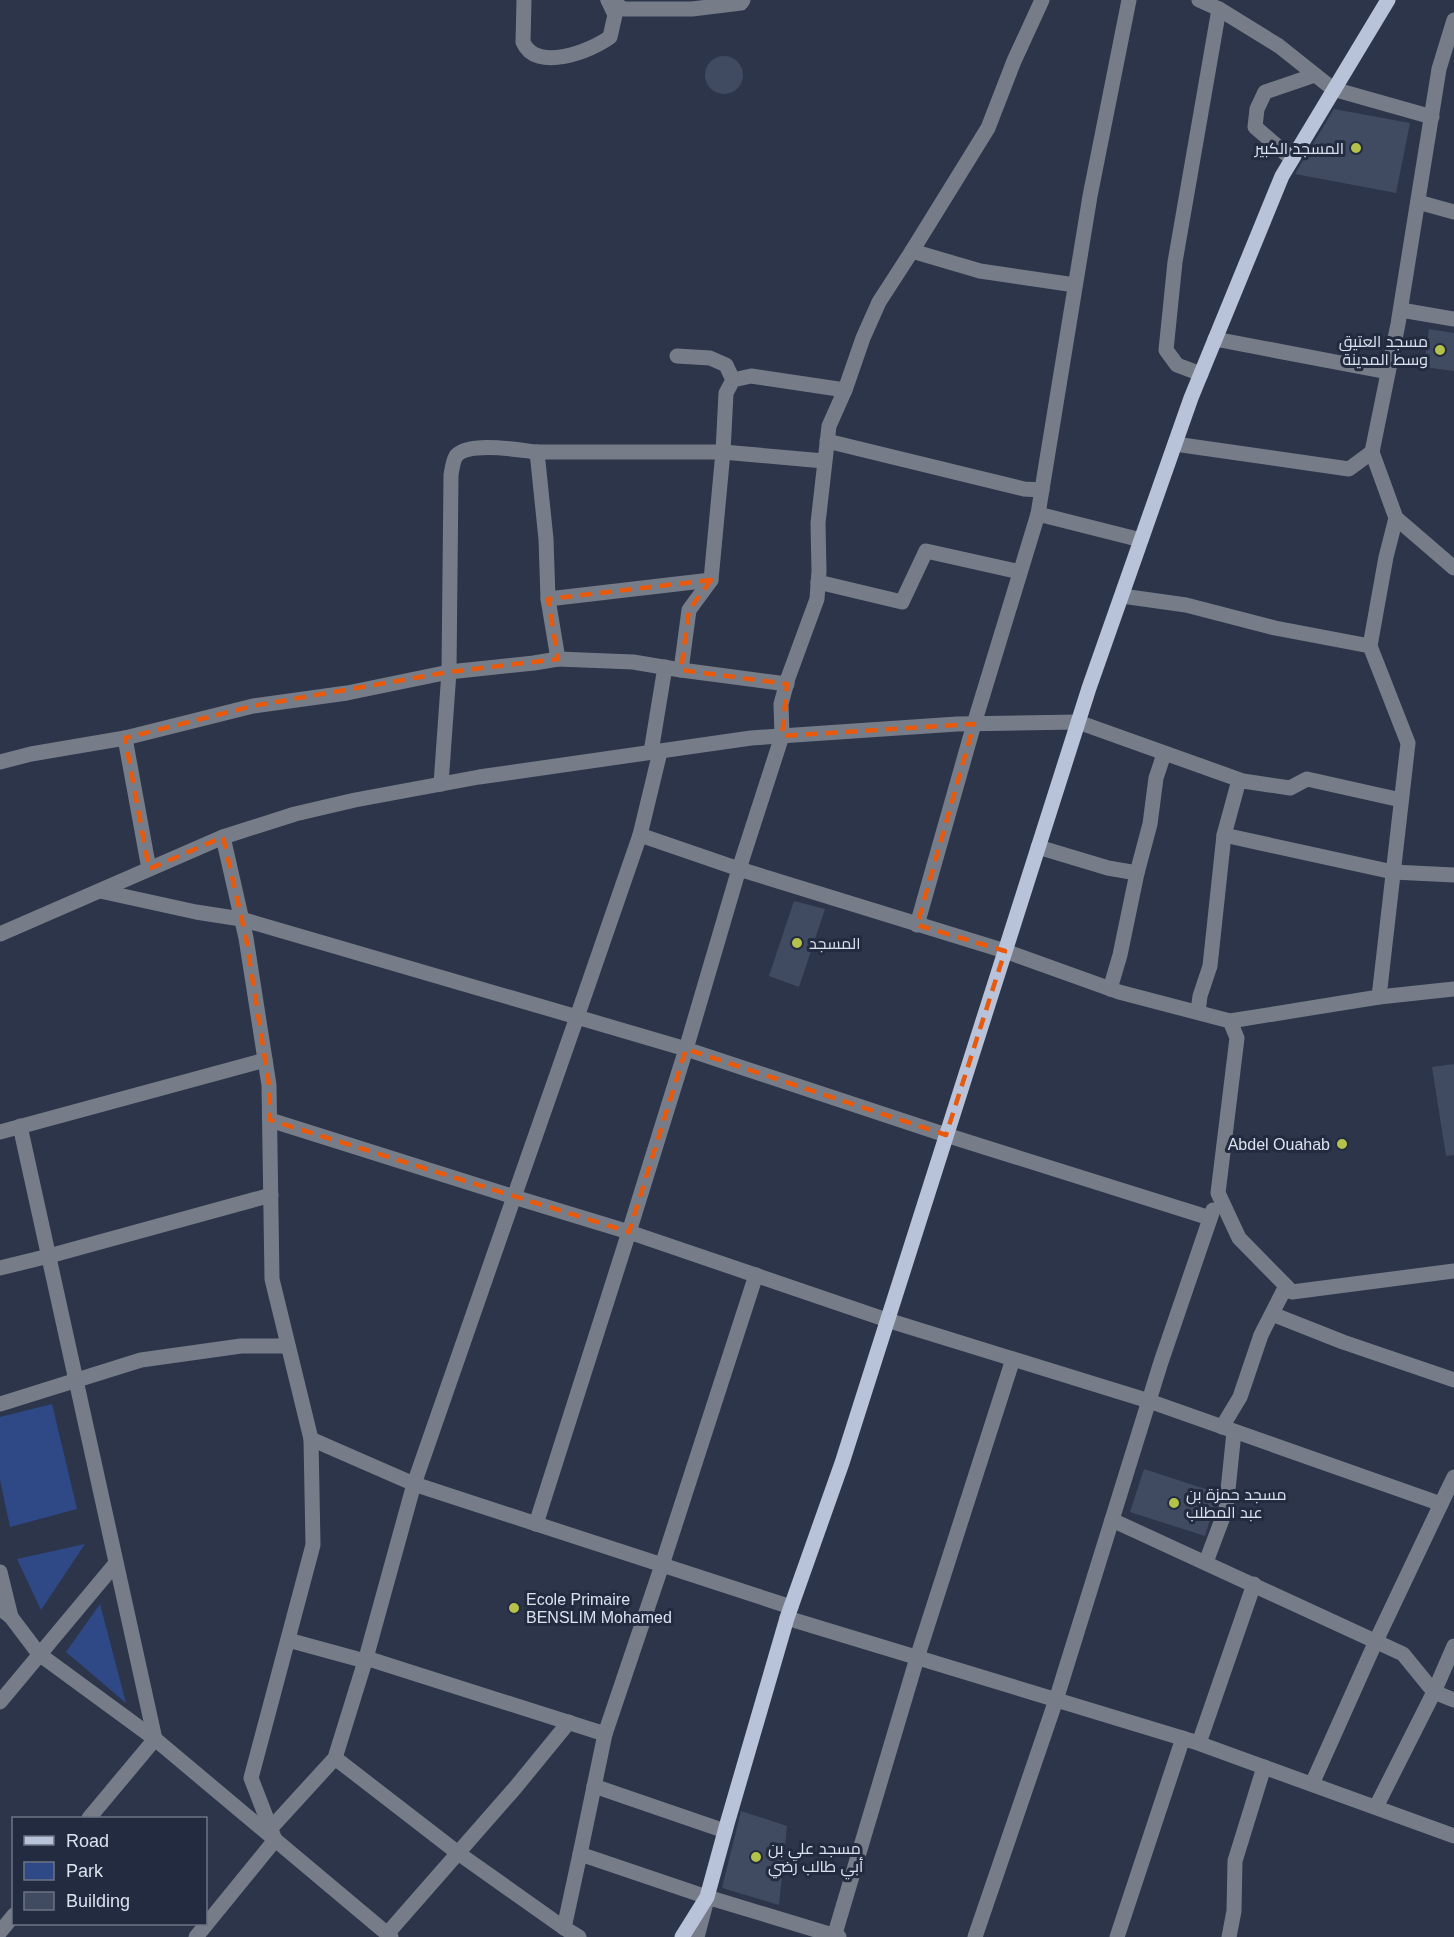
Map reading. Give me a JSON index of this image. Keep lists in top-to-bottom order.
{
  "places": [
    "المسجد الكبير",
    "مسجد العتيق وسط المدينة",
    "المسجد",
    "Abdel Ouahab",
    "مسجد حمزة بن عبد المطلب",
    "Ecole Primaire BENSLIM Mohamed",
    "مسجد علي بن أبي طالب رضي"
  ],
  "legend": ["Road", "Park", "Building"]
}
